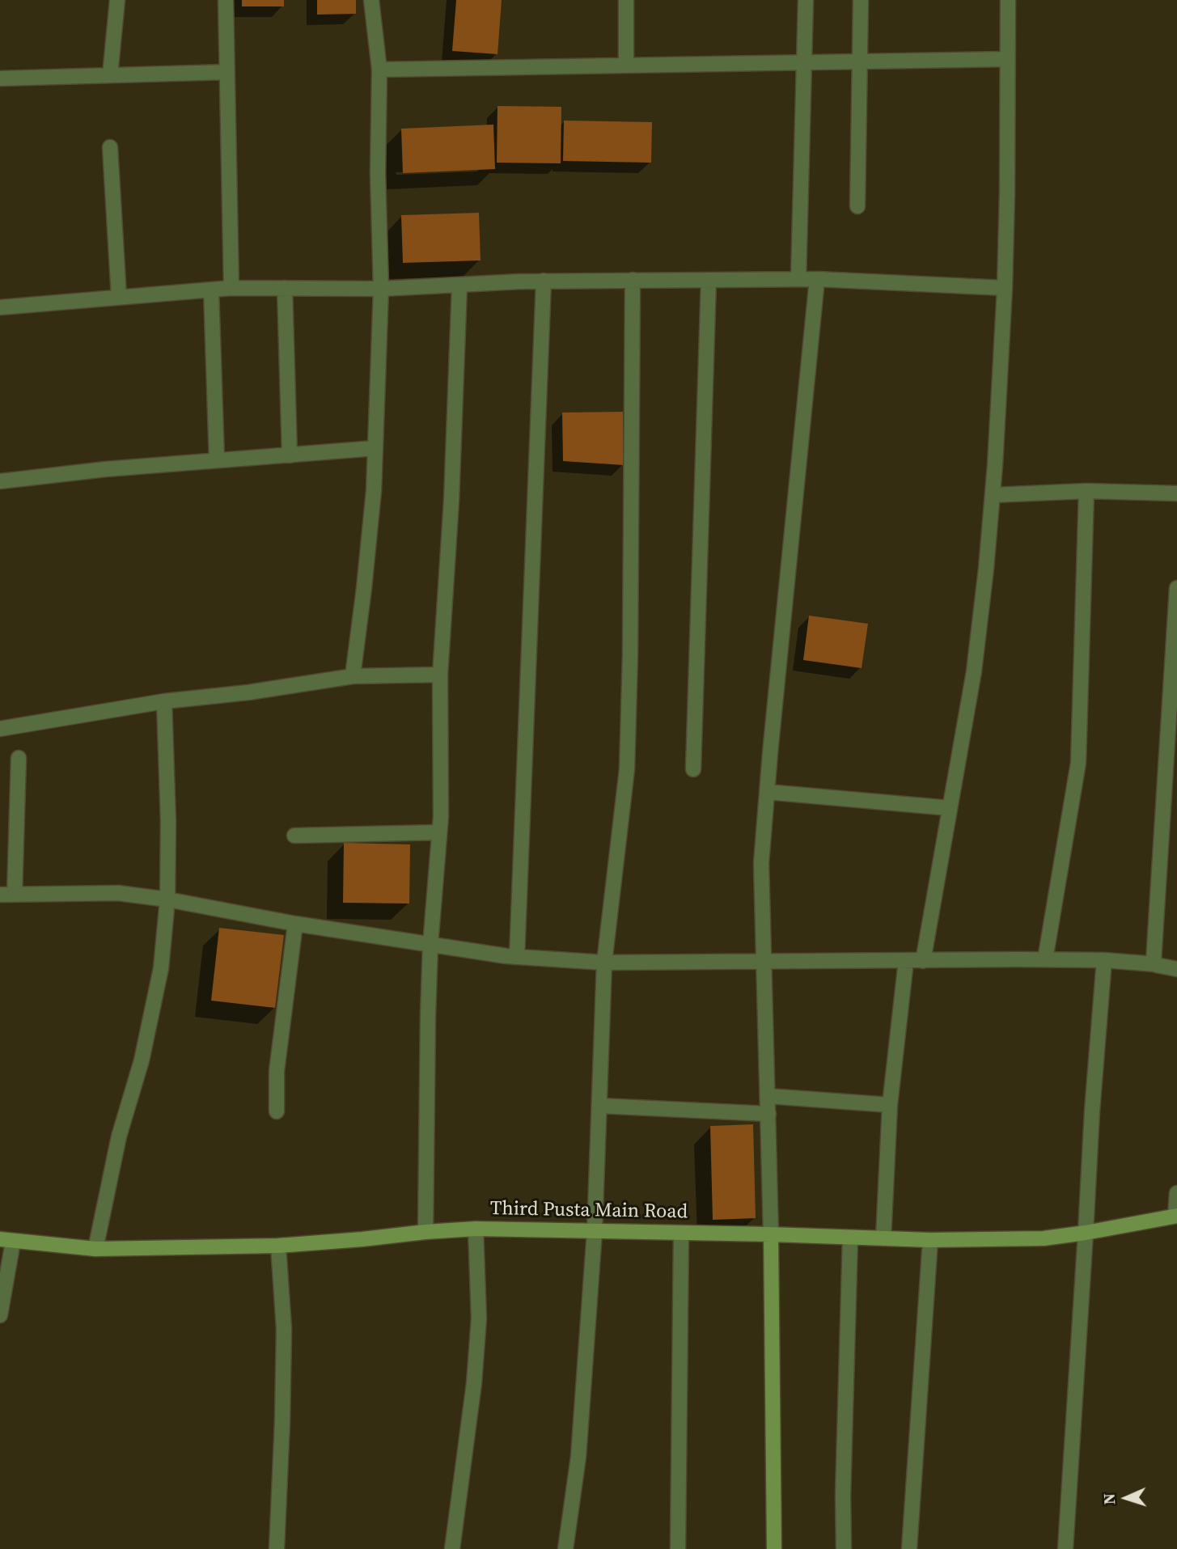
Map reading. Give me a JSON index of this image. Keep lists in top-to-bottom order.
{
  "streets": {
    "street": ["Third Pusta Main Road"]
  },
  "north": "left"
}
